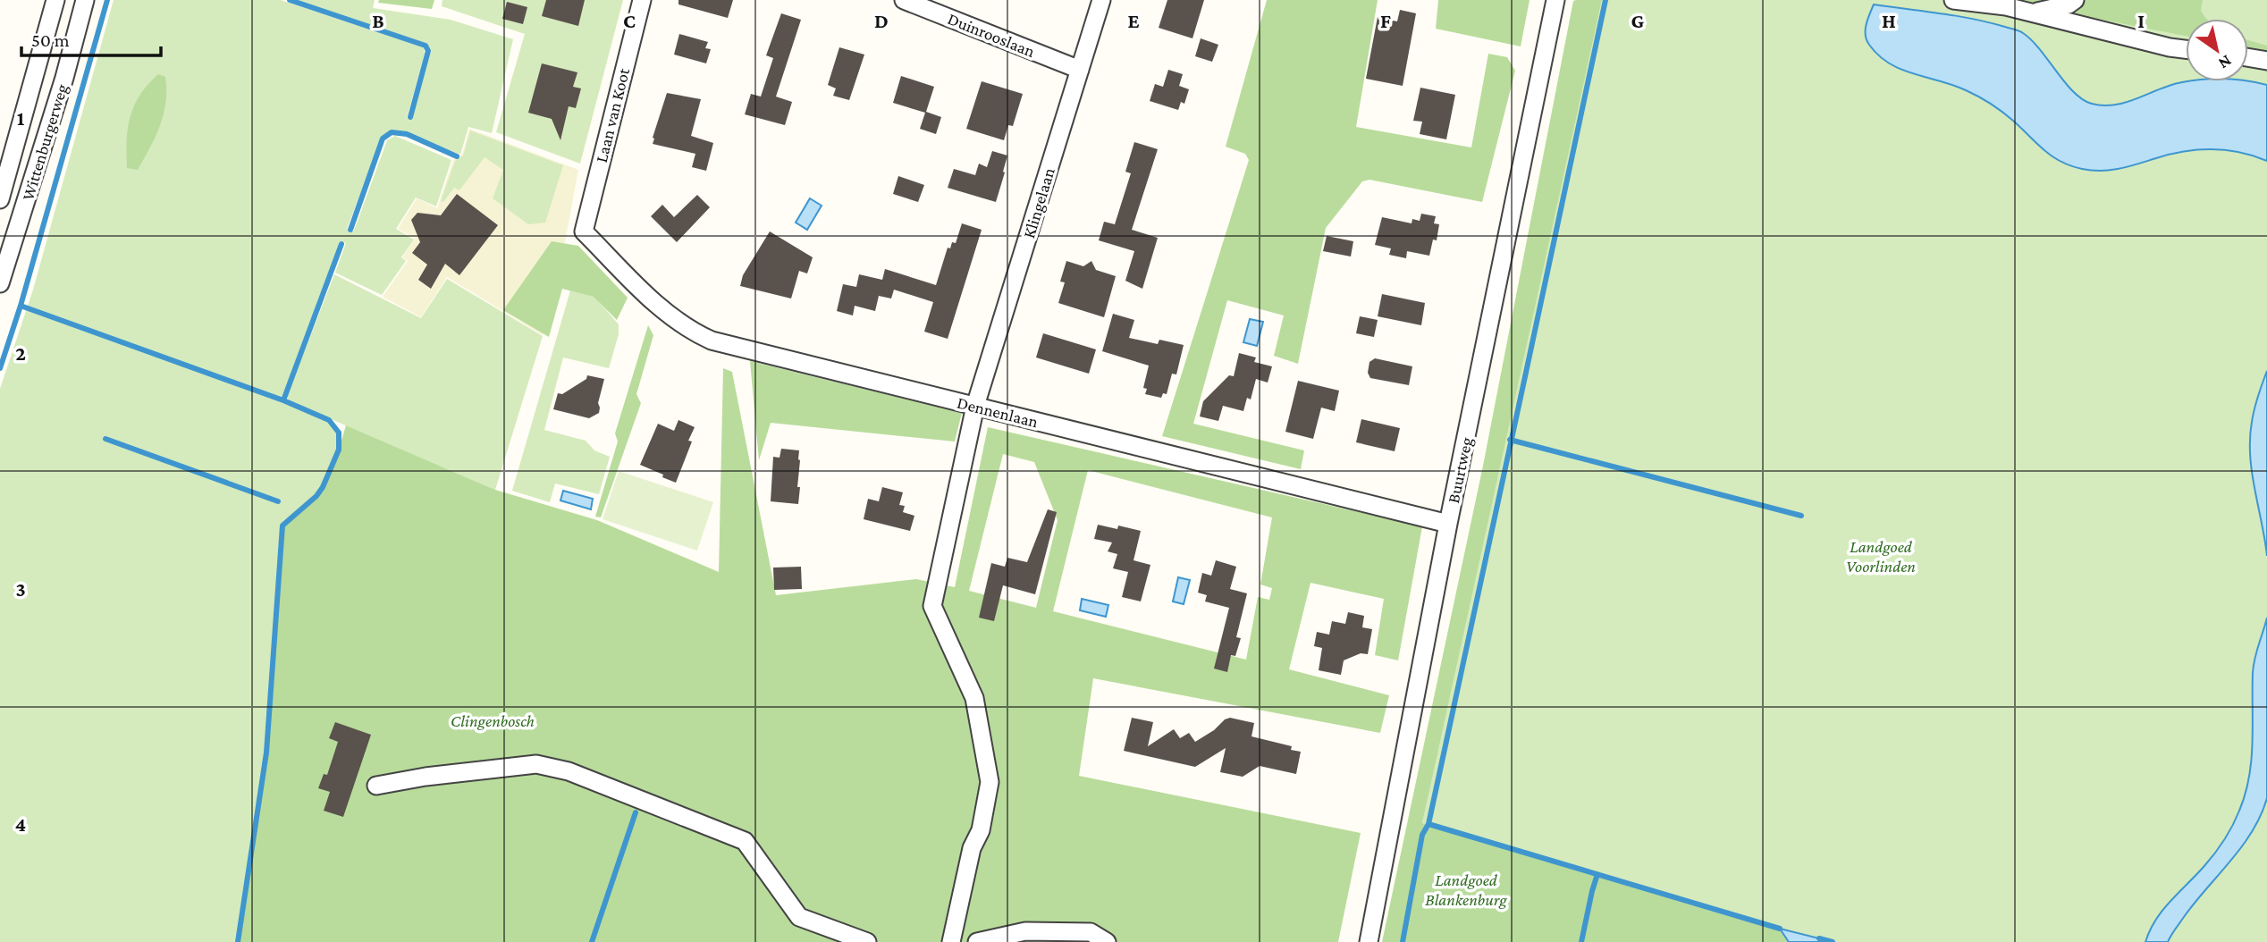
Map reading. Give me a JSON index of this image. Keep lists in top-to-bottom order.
{
  "streets": {
    "street": [
      "Duinrooslaan",
      "Laan van Koot",
      "Wittenburgerweg",
      "Klingelaan",
      "Dennenlaan",
      "Buurtweg"
    ]
  },
  "crossings": [
    ["Duinrooslaan", "Klingelaan"],
    ["Laan van Koot", "Dennenlaan"],
    ["Klingelaan", "Dennenlaan"],
    ["Dennenlaan", "Buurtweg"]
  ],
  "parks": ["Landgoed Voorlinden", "Clingenbosch", "Landgoed Blankenburg"],
  "scale_bar": "50 m",
  "north": "bottom right",
  "grid": {
    "columns": [
      "B",
      "C",
      "D",
      "E",
      "F",
      "G",
      "H",
      "I"
    ],
    "rows": [
      "1",
      "2",
      "3",
      "4"
    ]
  }
}
